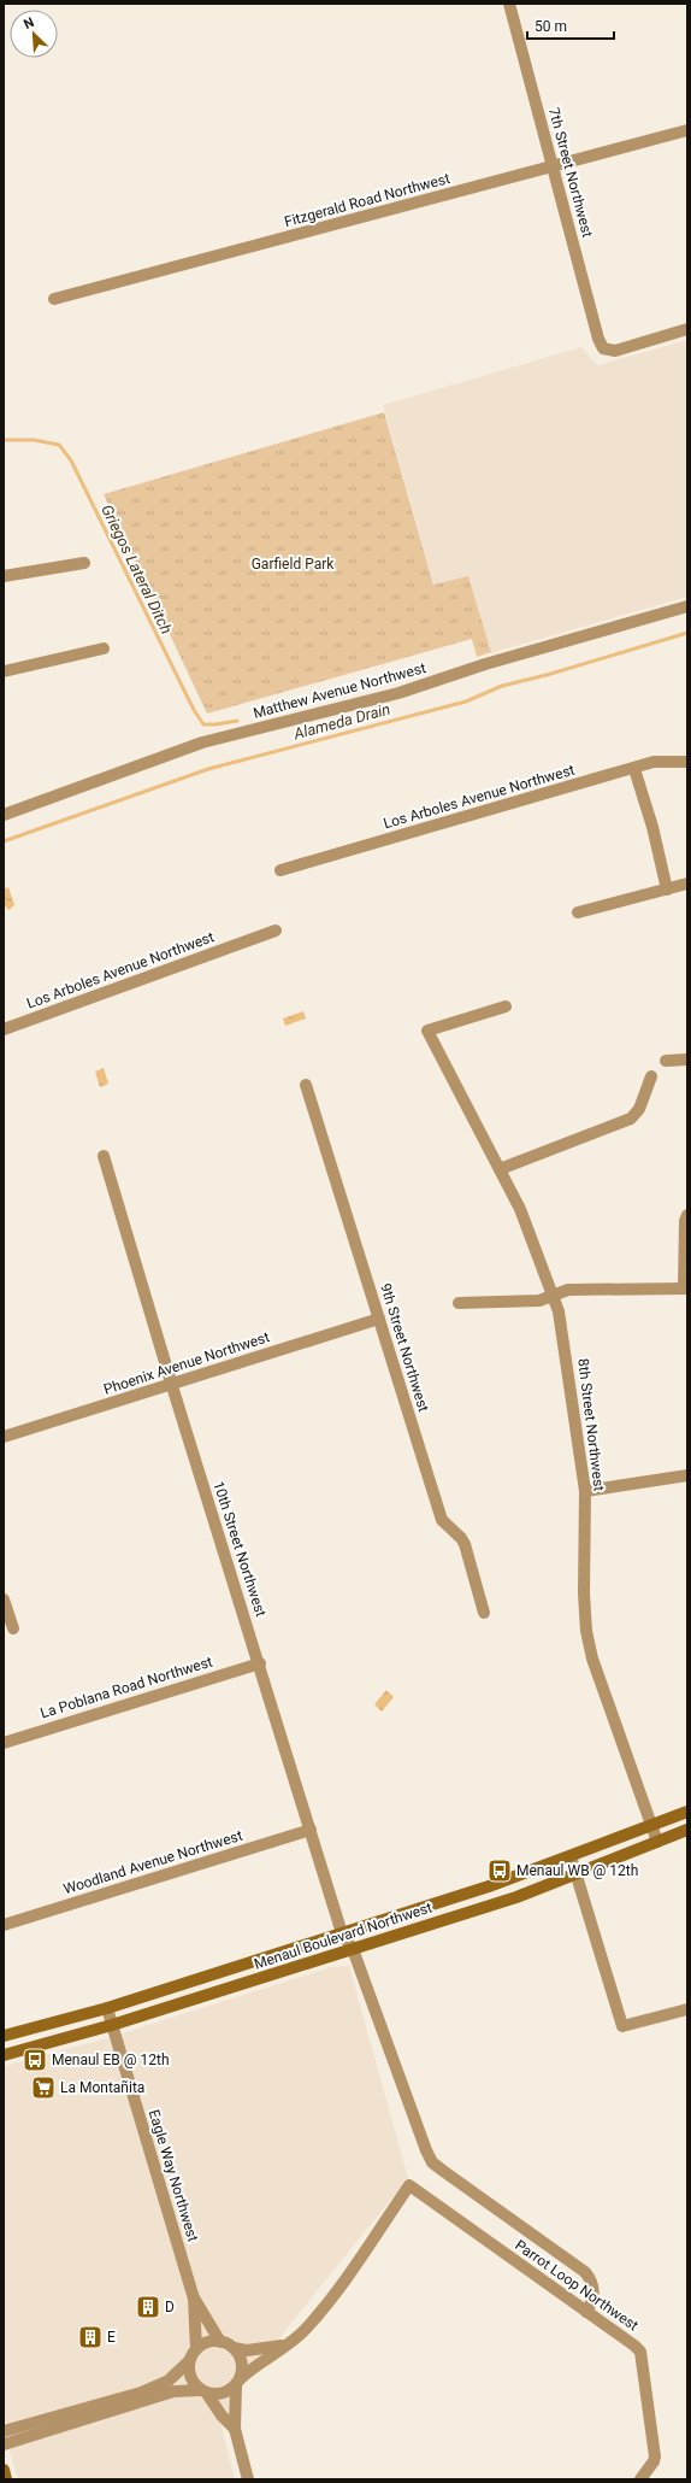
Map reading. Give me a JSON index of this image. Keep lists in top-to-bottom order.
{
  "streets": {
    "main road": ["Menaul Boulevard Northwest"],
    "street": [
      "7th Street Northwest",
      "Fitzgerald Road Northwest",
      "Matthew Avenue Northwest",
      "Los Arboles Avenue Northwest",
      "9th Street Northwest",
      "Phoenix Avenue Northwest",
      "8th Street Northwest",
      "10th Street Northwest",
      "La Poblana Road Northwest",
      "Woodland Avenue Northwest",
      "Eagle Way Northwest",
      "Parrot Loop Northwest"
    ]
  },
  "crossings": [
    ["7th Street Northwest", "Fitzgerald Road Northwest"],
    ["9th Street Northwest", "Phoenix Avenue Northwest"],
    ["Phoenix Avenue Northwest", "10th Street Northwest"],
    ["8th Street Northwest", "Menaul Boulevard Northwest"],
    ["10th Street Northwest", "La Poblana Road Northwest"],
    ["10th Street Northwest", "Woodland Avenue Northwest"],
    ["10th Street Northwest", "Menaul Boulevard Northwest"],
    ["10th Street Northwest", "Parrot Loop Northwest"],
    ["Menaul Boulevard Northwest", "Eagle Way Northwest"]
  ],
  "water": ["Griegos Lateral Ditch", "Alameda Drain"],
  "parks": ["Garfield Park"],
  "places": {
    "bus stop": ["Menaul WB @ 12th", "Menaul EB @ 12th"],
    "supermarket": ["La Montañita"],
    "building": ["D", "E"]
  },
  "scale_bar": "50 m",
  "north": "top left"
}
